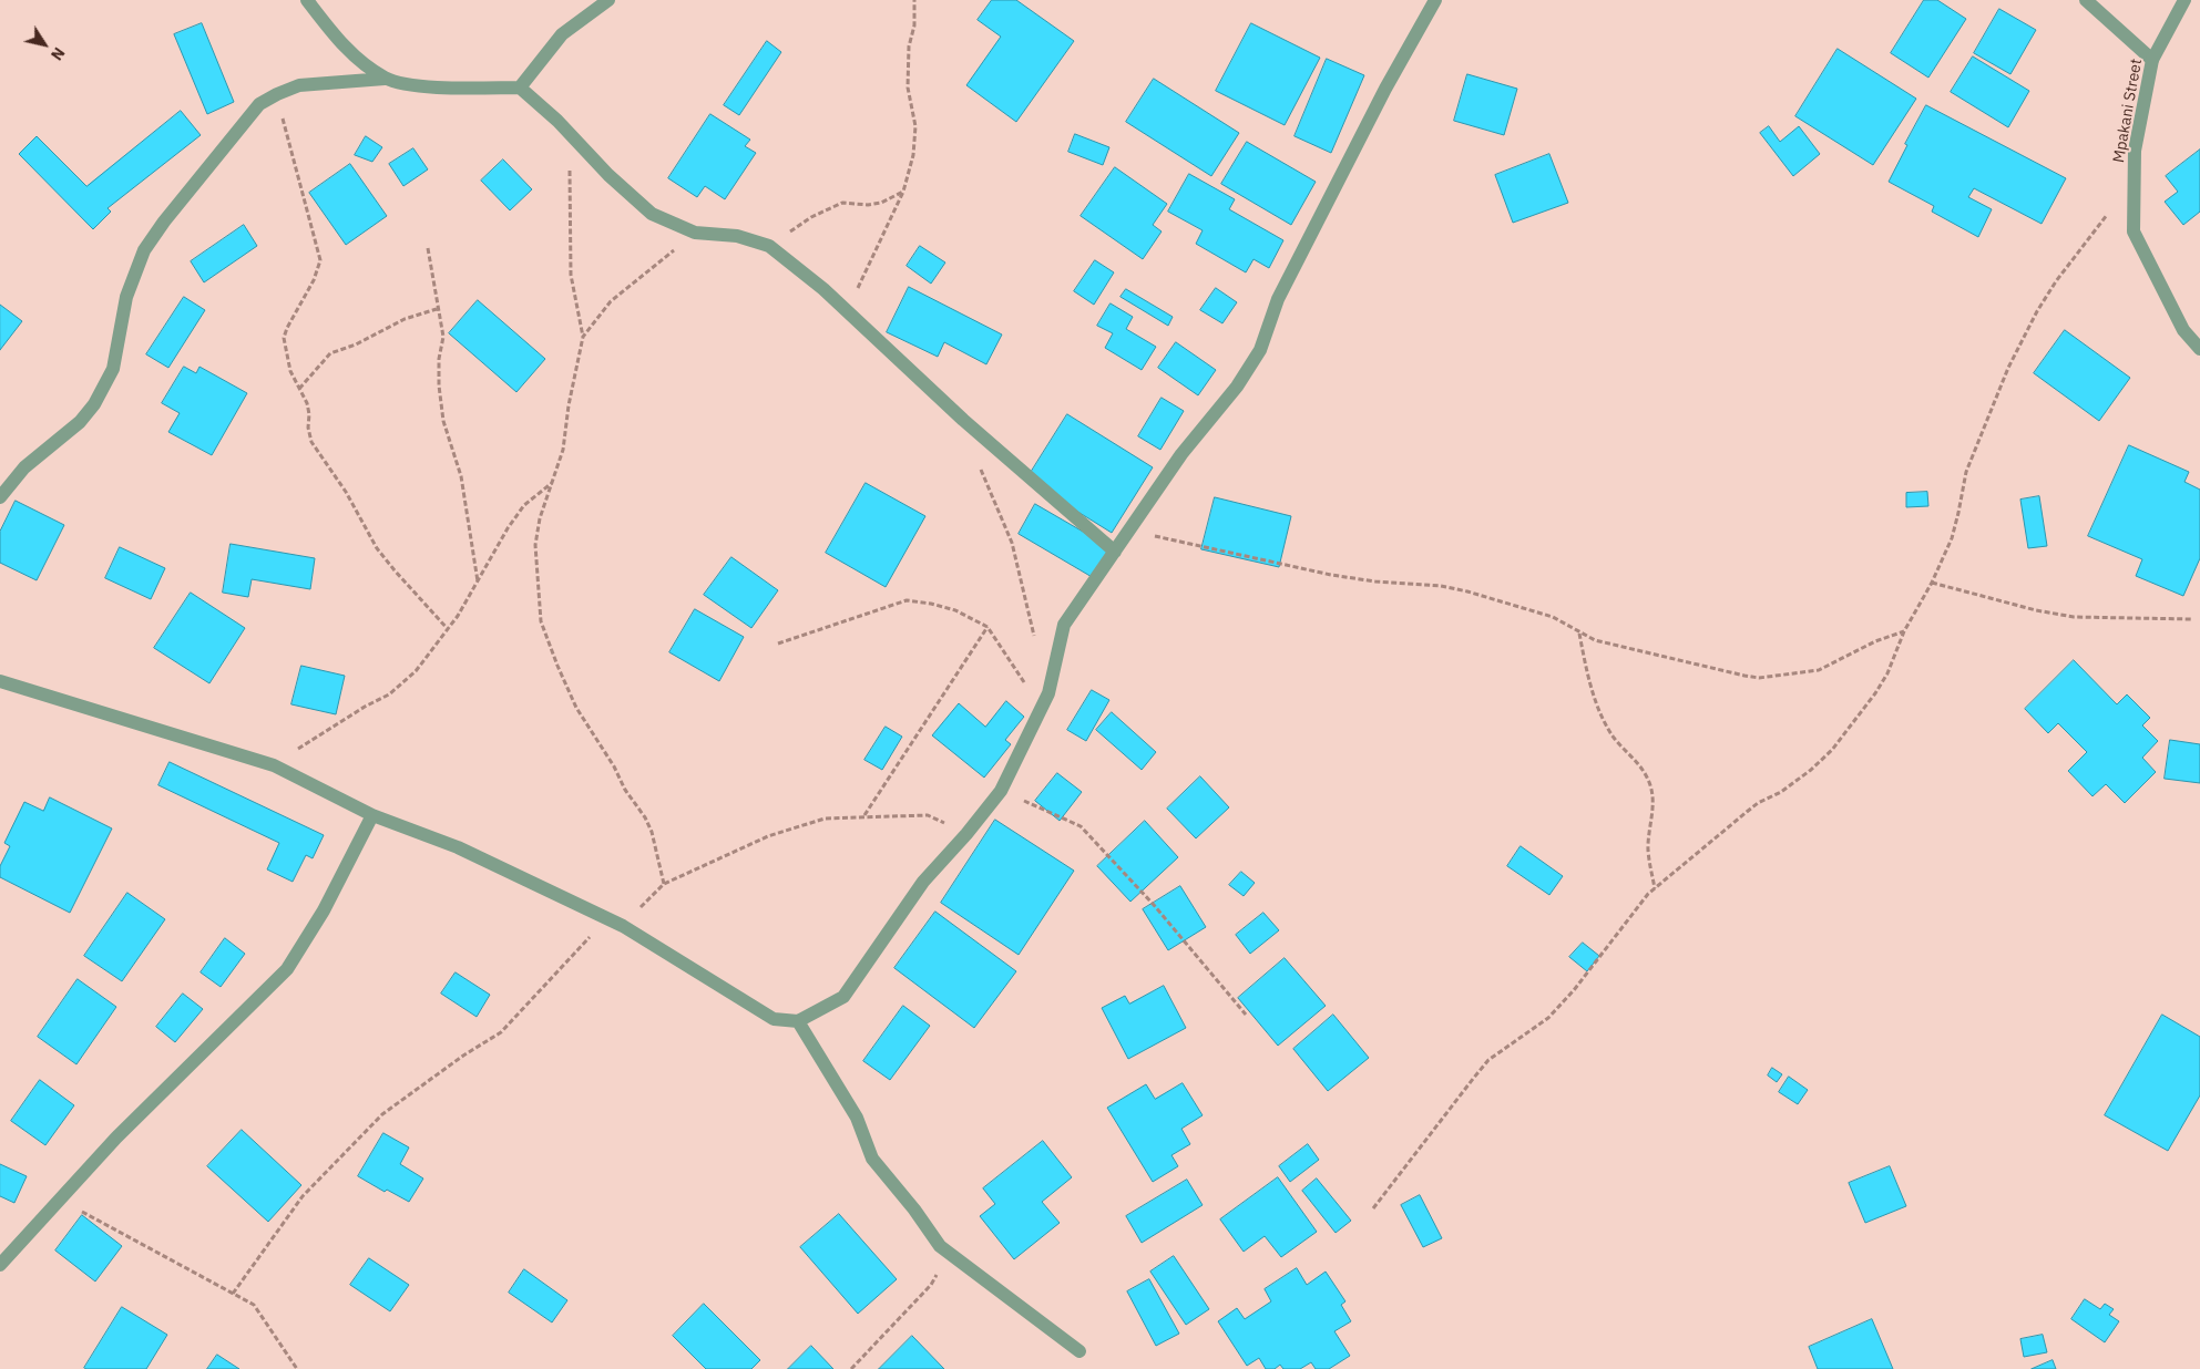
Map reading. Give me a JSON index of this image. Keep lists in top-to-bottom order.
{
  "streets": {
    "street": ["Mpakani Street"]
  },
  "north": "bottom right"
}
